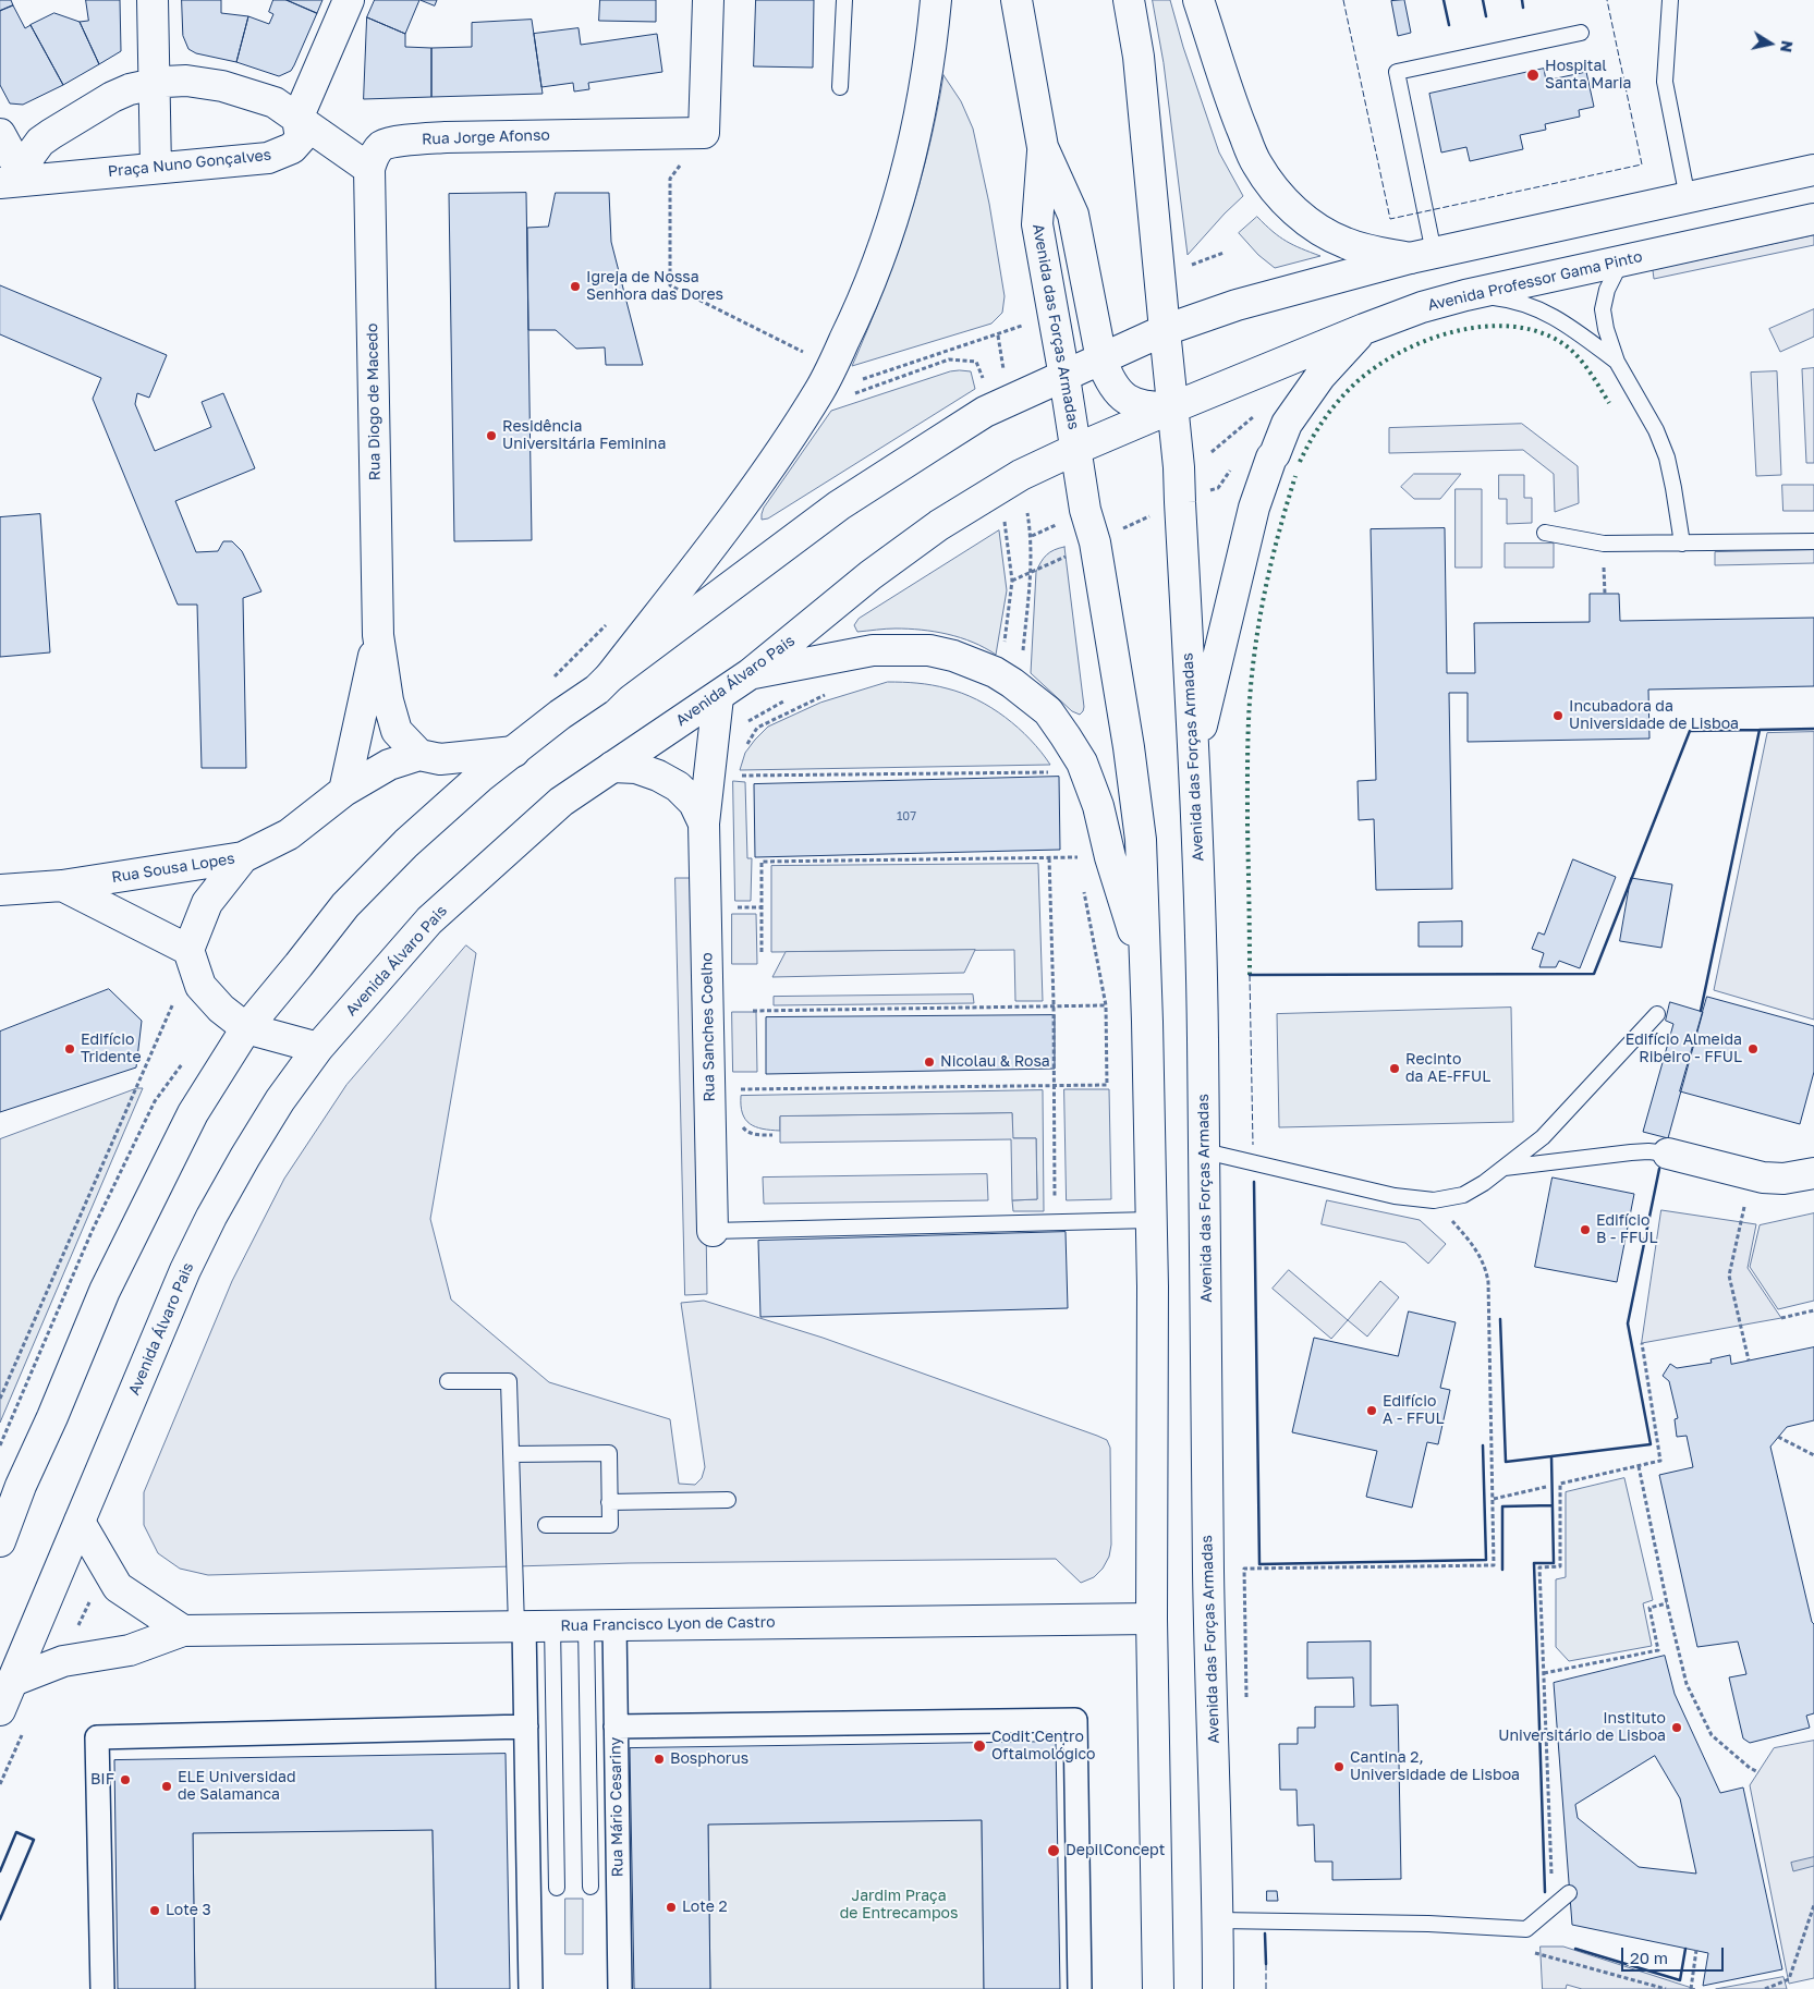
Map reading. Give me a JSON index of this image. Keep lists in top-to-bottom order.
{
  "streets": {
    "main road": [
      "Rua Jorge Afonso",
      "Praça Nuno Gonçalves",
      "Avenida Professor Gama Pinto",
      "Avenida das Forças Armadas",
      "Rua Diogo de Macedo",
      "Avenida Álvaro Pais",
      "Rua Sousa Lopes",
      "Rua Sanches Coelho",
      "Rua Francisco Lyon de Castro"
    ],
    "street": ["Rua Mário Cesariny"]
  },
  "crossings": [
    ["Rua Jorge Afonso", "Rua Diogo de Macedo"],
    ["Avenida Professor Gama Pinto", "Avenida das Forças Armadas"],
    ["Avenida Professor Gama Pinto", "Avenida Álvaro Pais"],
    ["Avenida das Forças Armadas", "Avenida Álvaro Pais"],
    ["Avenida das Forças Armadas", "Rua Francisco Lyon de Castro"],
    ["Rua Diogo de Macedo", "Rua Sousa Lopes"],
    ["Avenida Álvaro Pais", "Rua Sanches Coelho"],
    ["Avenida Álvaro Pais", "Rua Francisco Lyon de Castro"],
    ["Rua Francisco Lyon de Castro", "Rua Mário Cesariny"]
  ],
  "parks": ["Jardim Praça de Entrecampos"],
  "places": [
    "Hospital Santa Maria",
    "Igreja de Nossa Senhora das Dores",
    "Residência Universitária Feminina",
    "Incubadora da Universidade de Lisboa",
    "Edifício Tridente",
    "Edifício Almeida Ribeiro - FFUL",
    "Nicolau & Rosa",
    "Recinto da AE-FFUL",
    "Edifício B - FFUL",
    "Edifício A - FFUL",
    "Instituto Universitário de Lisboa",
    "Codit Centro Oftalmológico",
    "Bosphorus",
    "Cantina 2, Universidade de Lisboa",
    "BIF",
    "ELE Universidad de Salamanca",
    "DepilConcept",
    "Lote 2",
    "Lote 3"
  ],
  "house_numbers": ["107"],
  "scale_bar": "20 m",
  "north": "right"
}
